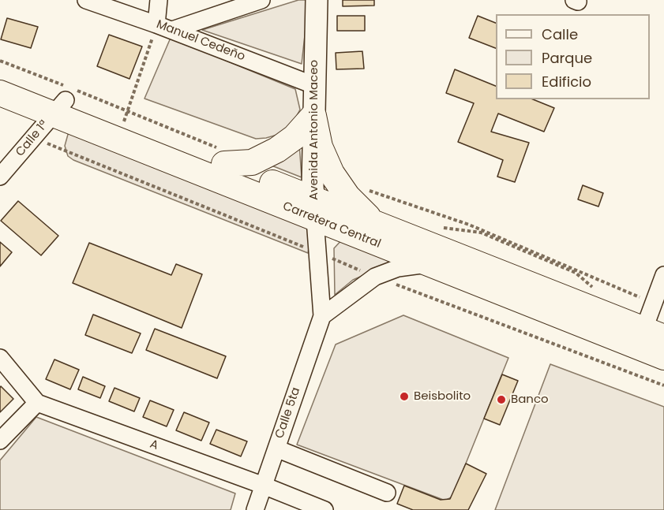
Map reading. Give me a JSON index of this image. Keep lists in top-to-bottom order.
{
  "streets": {
    "highway": ["Carretera Central"],
    "main road": ["Avenida Antonio Maceo"],
    "street": [
      "Manuel Cedeño",
      "Calle 1ª",
      "Calle 5ta",
      "A"
    ]
  },
  "crossings": [
    ["Manuel Cedeño", "Avenida Antonio Maceo"],
    ["Avenida Antonio Maceo", "Carretera Central"],
    ["Avenida Antonio Maceo", "Calle 5ta"],
    ["Calle 1ª", "Carretera Central"],
    ["Calle 5ta", "A"]
  ],
  "places": ["Beisbolito", "Banco"],
  "legend": ["Calle", "Parque", "Edificio"]
}
